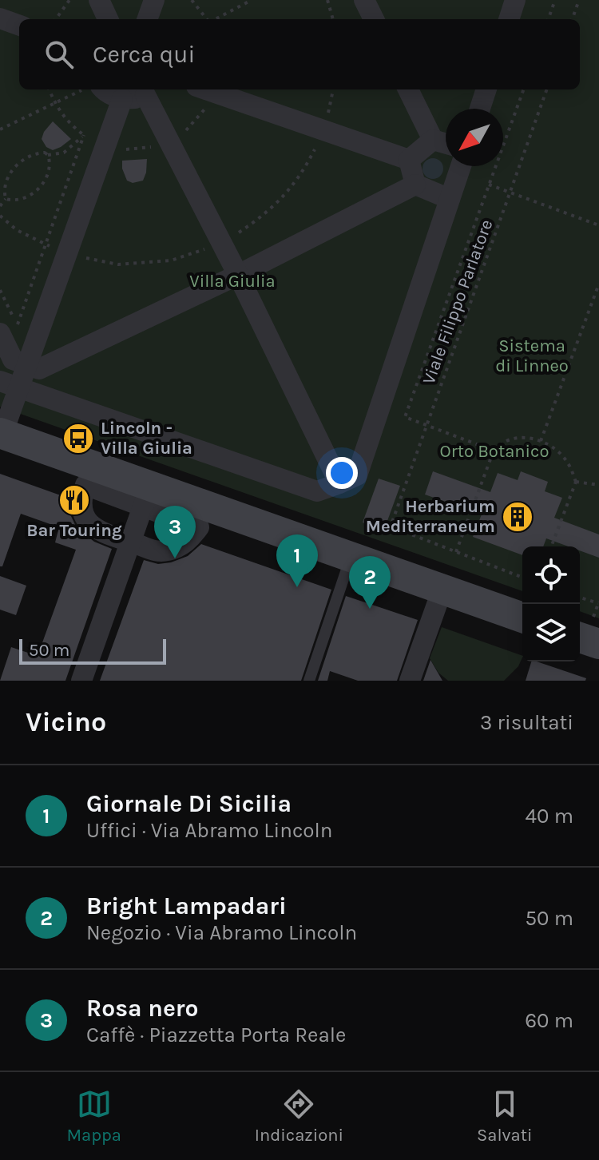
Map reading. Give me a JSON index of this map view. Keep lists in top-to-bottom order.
{
  "streets": {
    "path": ["Viale Filippo Parlatore"]
  },
  "parks": ["Villa Giulia", "Sistema di Linneo", "Orto Botanico"],
  "places": {
    "bus stop": ["Lincoln - Villa Giulia"],
    "restaurant": ["Bar Touring"],
    "building": ["Herbarium Mediterraneum"]
  },
  "scale_bar": "50 m",
  "north": "bottom left",
  "page": {
    "search": "Cerca qui",
    "pins": ["3", "1", "2"],
    "scale": "50 m",
    "heading": ["Vicino", "3 risultati"],
    "list": [
      {
        "mark": "1",
        "name": "Giornale Di Sicilia",
        "note": "Uffici · Via Abramo Lincoln",
        "value": "40 m"
      },
      {
        "mark": "2",
        "name": "Bright Lampadari",
        "note": "Negozio · Via Abramo Lincoln",
        "value": "50 m"
      },
      {
        "mark": "3",
        "name": "Rosa nero",
        "note": "Caffè · Piazzetta Porta Reale",
        "value": "60 m"
      }
    ],
    "nav": ["Mappa", "Indicazioni", "Salvati"]
  }
}
